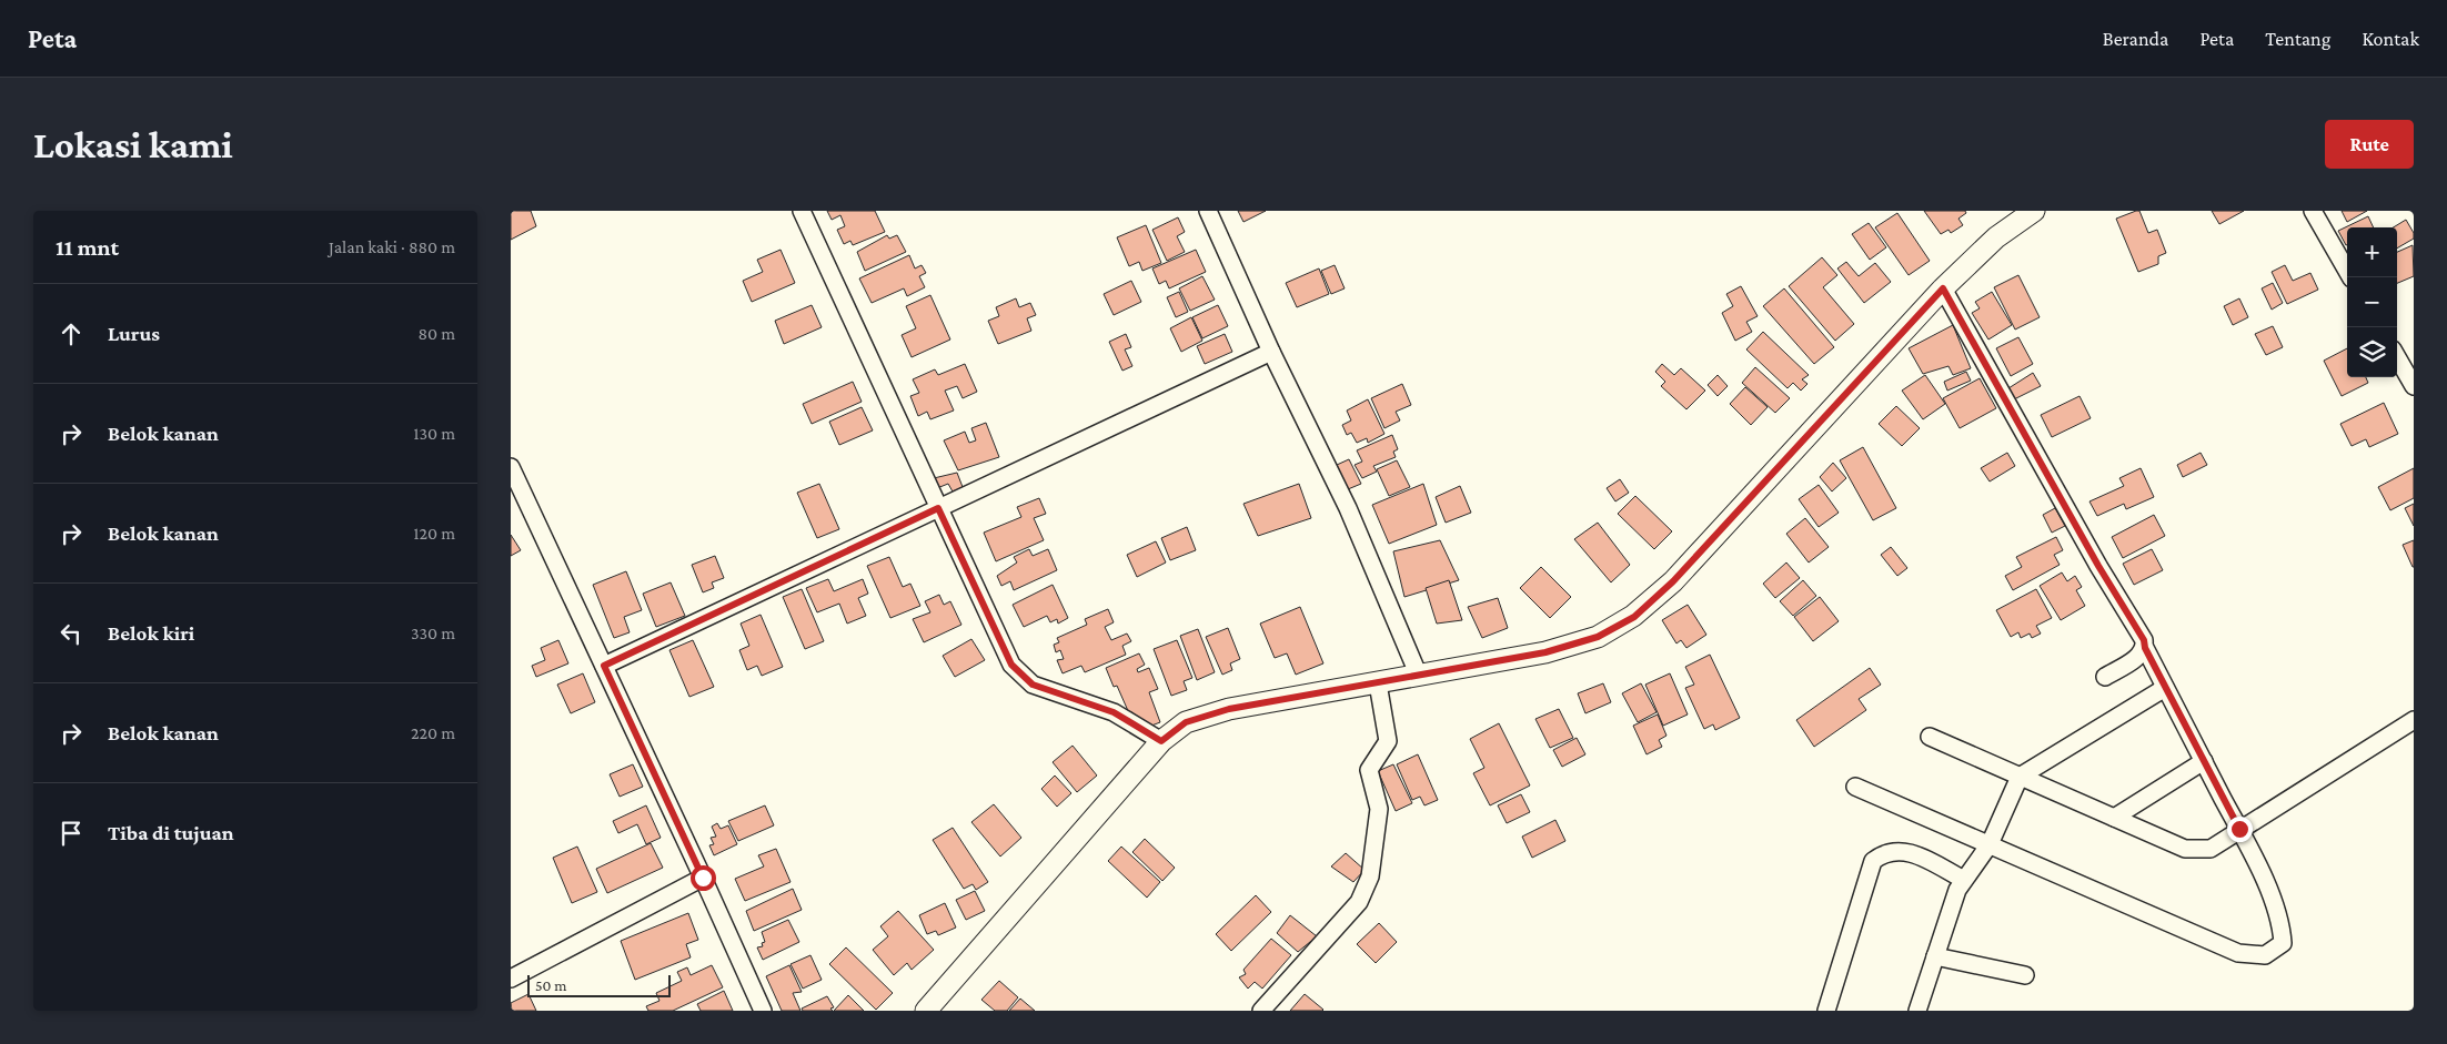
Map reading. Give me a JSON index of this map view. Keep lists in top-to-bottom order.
{
  "scale_bar": "50 m",
  "page": {
    "header": "Peta",
    "nav": [
      "Beranda",
      "Peta",
      "Tentang",
      "Kontak"
    ],
    "buttons": "Rute",
    "title": "Lokasi kami",
    "heading": ["11 mnt", "Jalan kaki · 880 m"],
    "map_buttons": ["+", "−"],
    "list": [
      ["Lurus", "80 m"],
      ["Belok kanan", "130 m"],
      ["Belok kanan", "120 m"],
      ["Belok kiri", "330 m"],
      ["Belok kanan", "220 m"],
      "Tiba di tujuan"
    ],
    "scale": "50 m"
  }
}
